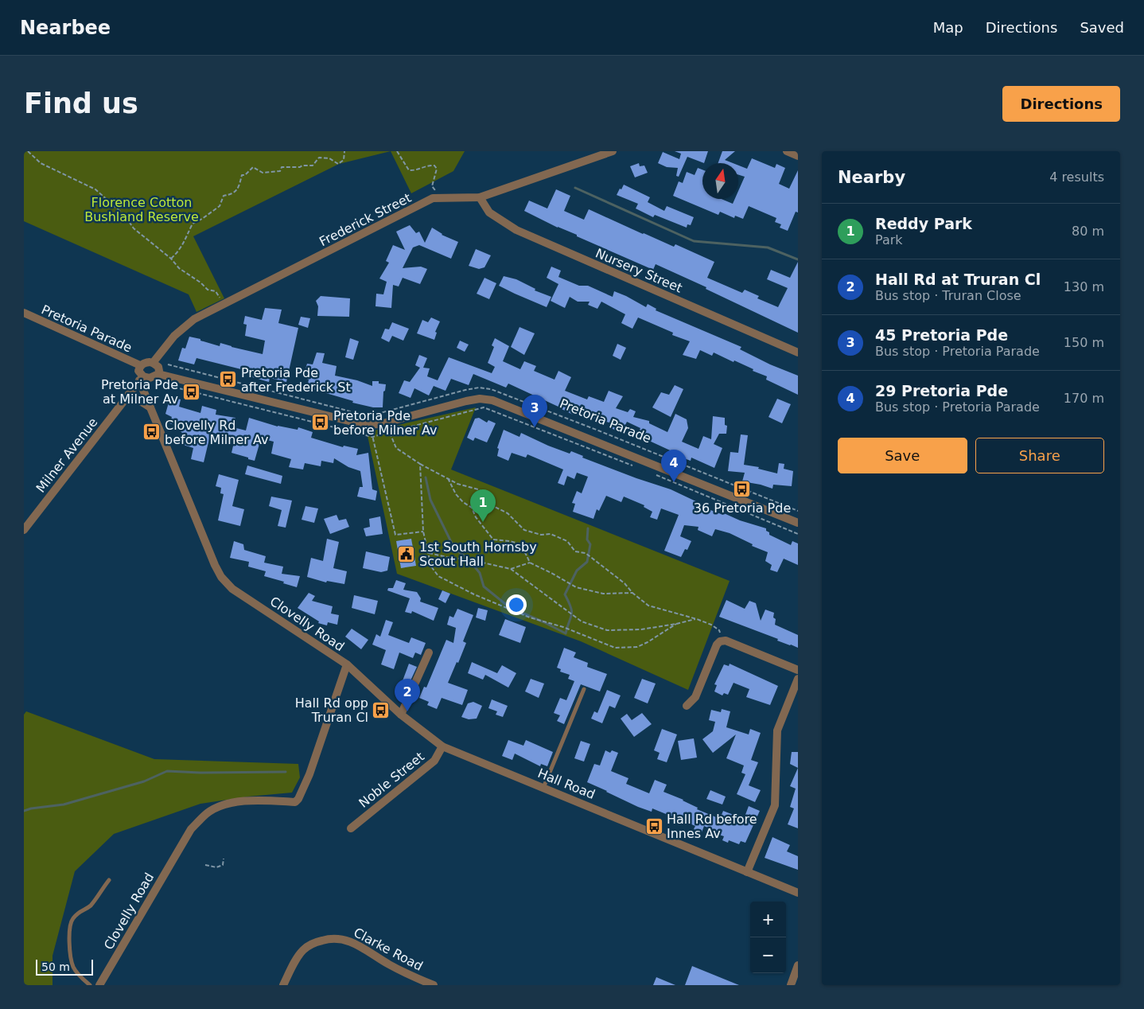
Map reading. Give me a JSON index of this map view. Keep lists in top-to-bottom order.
{
  "streets": {
    "street": [
      "Frederick Street",
      "Nursery Street",
      "Pretoria Parade",
      "Milner Avenue",
      "Clovelly Road",
      "Noble Street",
      "Hall Road",
      "Clarke Road"
    ]
  },
  "crossings": [
    ["Frederick Street", "Nursery Street"],
    ["Frederick Street", "Pretoria Parade"],
    ["Frederick Street", "Milner Avenue"],
    ["Frederick Street", "Clovelly Road"],
    ["Pretoria Parade", "Milner Avenue"],
    ["Pretoria Parade", "Clovelly Road"],
    ["Milner Avenue", "Clovelly Road"],
    ["Clovelly Road", "Hall Road"],
    ["Noble Street", "Hall Road"]
  ],
  "parks": ["Florence Cotton Bushland Reserve"],
  "places": {
    "bus stop": [
      "Pretoria Pde after Frederick St",
      "Pretoria Pde at Milner Av",
      "Pretoria Pde before Milner Av",
      "Clovelly Rd before Milner Av",
      "36 Pretoria Pde",
      "Hall Rd opp Truran Cl",
      "Hall Rd before Innes Av"
    ],
    "public building": ["1st South Hornsby Scout Hall"]
  },
  "scale_bar": "50 m",
  "north": "top",
  "page": {
    "header": "Nearbee",
    "nav": ["Map", "Directions", "Saved"],
    "buttons": [
      "Directions",
      ["Save", "Share"]
    ],
    "title": "Find us",
    "heading": ["Nearby", "4 results"],
    "list": [
      {
        "mark": "1",
        "name": "Reddy Park",
        "note": "Park",
        "value": "80 m"
      },
      {
        "mark": "2",
        "name": "Hall Rd at Truran Cl",
        "note": "Bus stop · Truran Close",
        "value": "130 m"
      },
      {
        "mark": "3",
        "name": "45 Pretoria Pde",
        "note": "Bus stop · Pretoria Parade",
        "value": "150 m"
      },
      {
        "mark": "4",
        "name": "29 Pretoria Pde",
        "note": "Bus stop · Pretoria Parade",
        "value": "170 m"
      }
    ],
    "pins": [
      "3",
      "4",
      "1",
      "2"
    ],
    "map_buttons": ["+", "−"],
    "scale": "50 m"
  }
}
